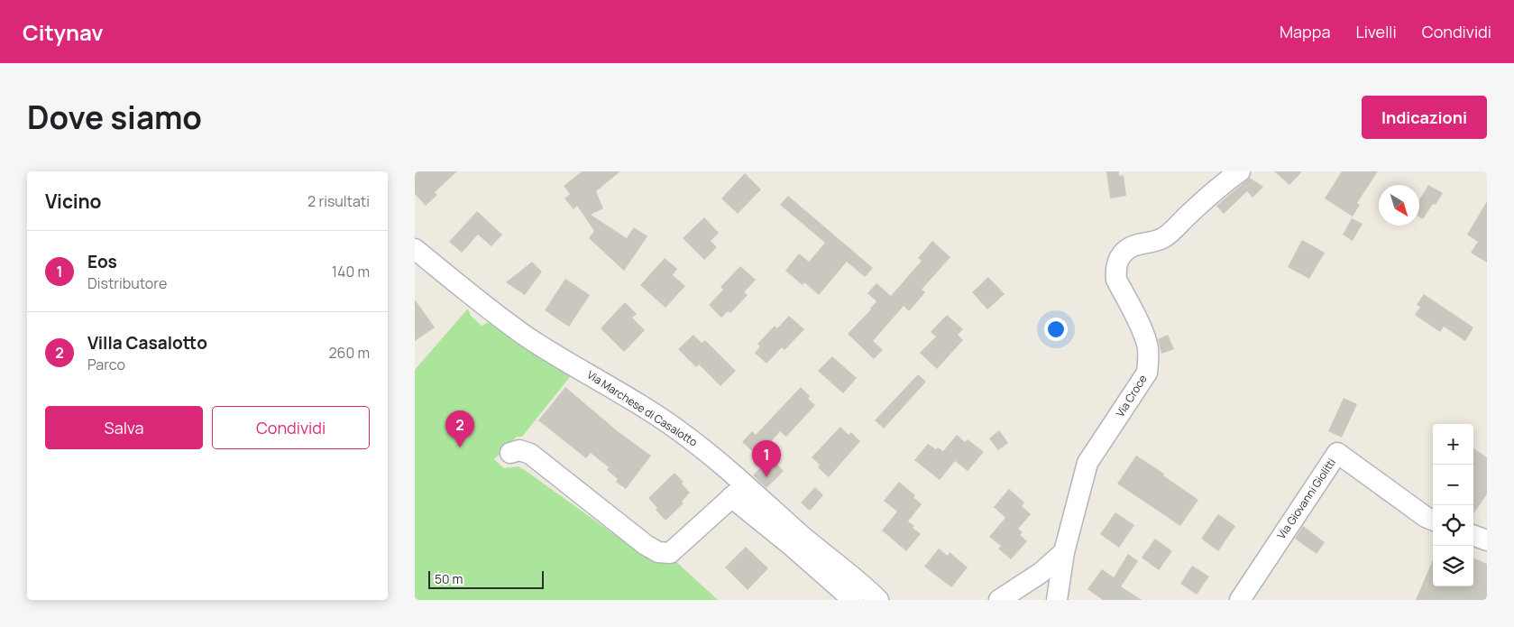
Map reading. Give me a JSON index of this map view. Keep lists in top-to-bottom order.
{
  "streets": {
    "street": ["Via Croce", "Via Marchese di Casalotto", "Via Giovanni Giolitti"]
  },
  "scale_bar": "50 m",
  "north": "bottom right",
  "page": {
    "header": "Citynav",
    "nav": ["Mappa", "Livelli", "Condividi"],
    "title": "Dove siamo",
    "buttons": [
      "Indicazioni",
      ["Salva", "Condividi"]
    ],
    "heading": ["Vicino", "2 risultati"],
    "list": [
      {
        "mark": "1",
        "name": "Eos",
        "note": "Distributore",
        "value": "140 m"
      },
      {
        "mark": "2",
        "name": "Villa Casalotto",
        "note": "Parco",
        "value": "260 m"
      }
    ],
    "pins": ["2", "1"],
    "map_buttons": ["+", "−"],
    "scale": "50 m"
  }
}
